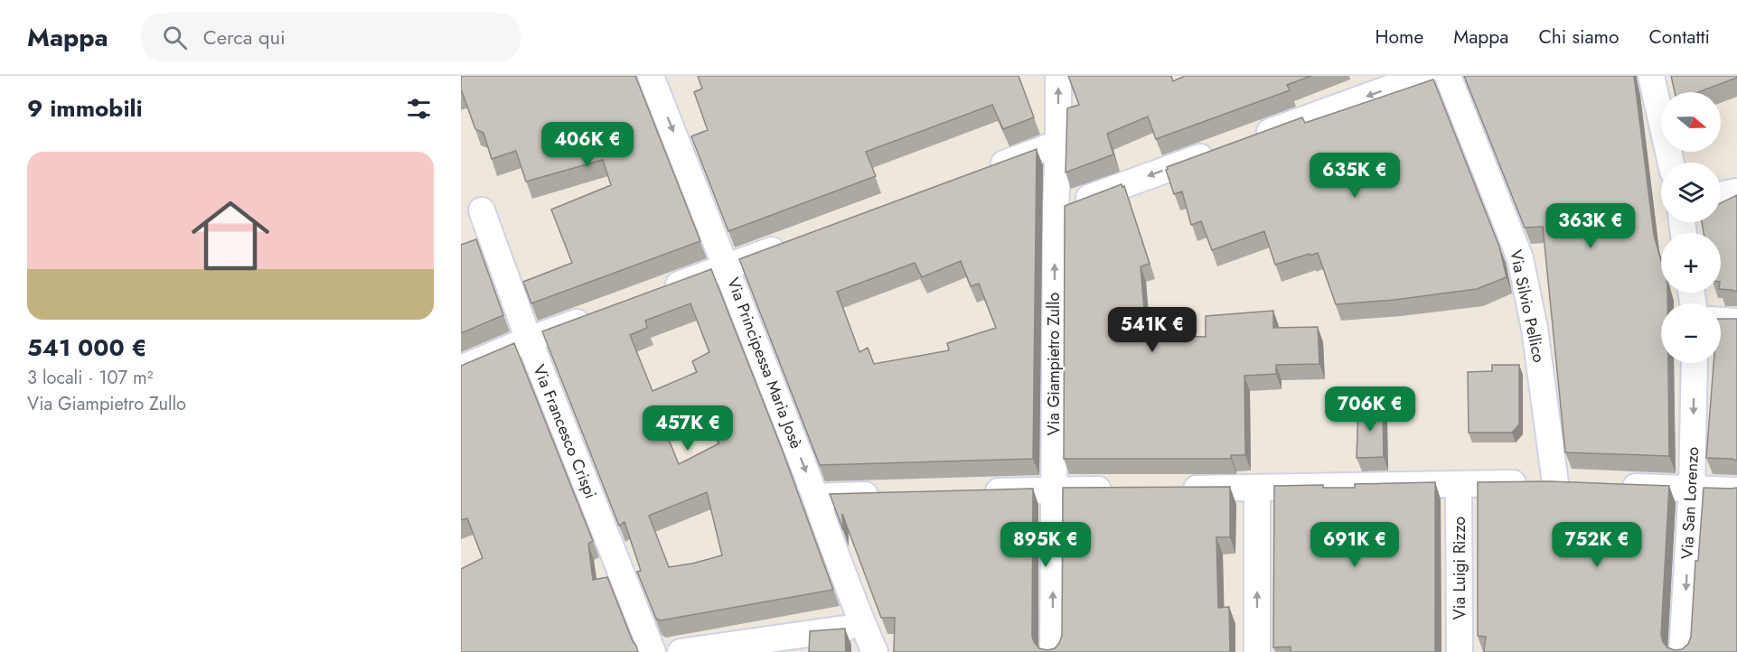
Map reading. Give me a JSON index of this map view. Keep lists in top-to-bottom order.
{
  "streets": {
    "street": [
      "Via Silvio Pellico",
      "Via Principessa Maria Josè",
      "Via Giampietro Zullo",
      "Via Francesco Crispi",
      "Via San Lorenzo",
      "Via Luigi Rizzo"
    ]
  },
  "crossings": [
    ["Via Silvio Pellico", "Via Luigi Rizzo"]
  ],
  "one_way": ["Via Principessa Maria Josè", "Via San Lorenzo"],
  "north": "right",
  "page": {
    "header": "Mappa",
    "search": "Cerca qui",
    "nav": [
      "Home",
      "Mappa",
      "Chi siamo",
      "Contatti"
    ],
    "heading": "9 immobili",
    "map_buttons": ["+", "−"],
    "price": [
      "406K €",
      "635K €",
      "363K €",
      "541K €",
      "706K €",
      "457K €",
      "895K €",
      "691K €",
      "752K €"
    ],
    "list": [
      {
        "name": "541 000 €",
        "note": "3 locali · 107 m² · Via Giampietro Zullo"
      }
    ]
  }
}
